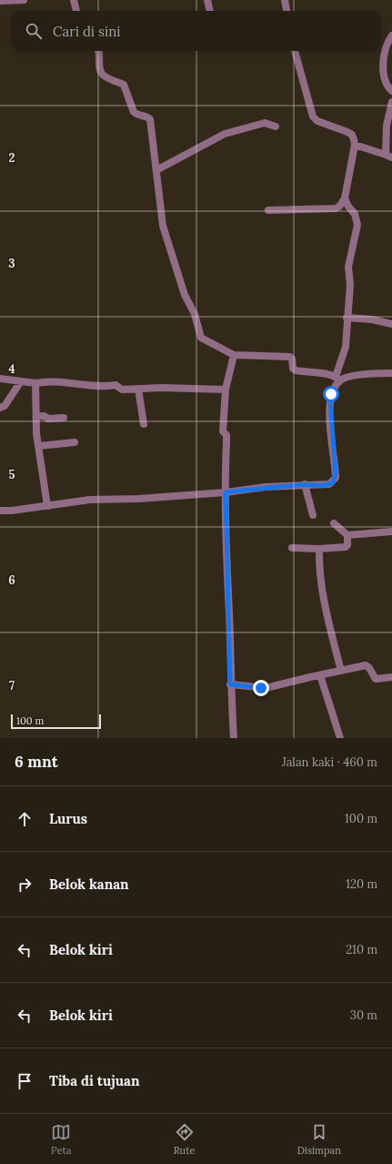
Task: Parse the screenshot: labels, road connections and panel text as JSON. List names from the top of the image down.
{
  "scale_bar": "100 m",
  "page": {
    "search": "Cari di sini",
    "scale": "100 m",
    "heading": ["6 mnt", "Jalan kaki · 460 m"],
    "list": [
      ["Lurus", "100 m"],
      ["Belok kanan", "120 m"],
      ["Belok kiri", "210 m"],
      ["Belok kiri", "30 m"],
      "Tiba di tujuan"
    ],
    "nav": ["Peta", "Rute", "Disimpan"]
  },
  "grid": {
    "rows": [
      "2",
      "3",
      "4",
      "5",
      "6",
      "7"
    ]
  }
}
